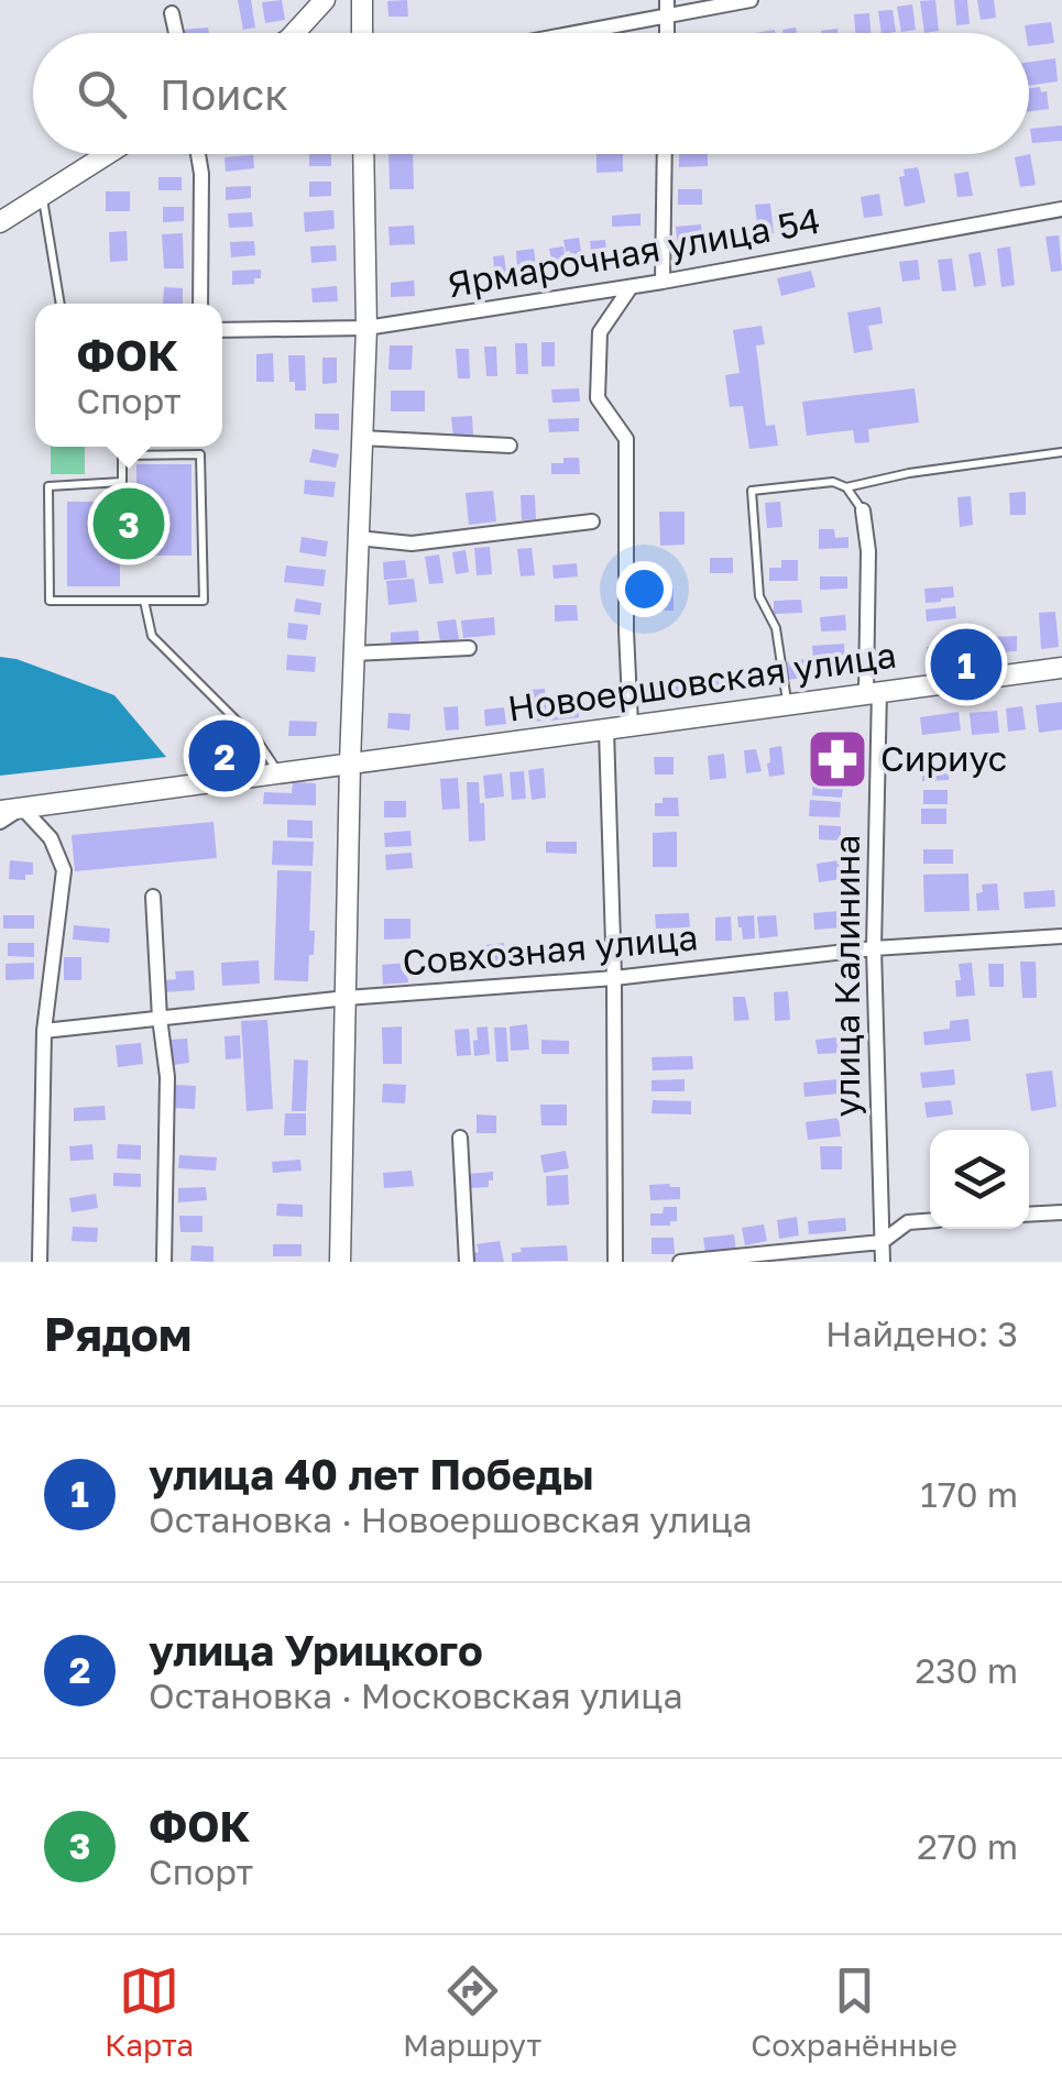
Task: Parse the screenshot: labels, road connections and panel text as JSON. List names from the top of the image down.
{
  "streets": {
    "street": [
      "Ярмарочная улица 54",
      "Новоершовская улица",
      "Совхозная улица",
      "улица Калинина"
    ]
  },
  "crossings": [
    ["Новоершовская улица", "улица Калинина"],
    ["Совхозная улица", "улица Калинина"]
  ],
  "places": {
    "pharmacy": ["Сириус"]
  },
  "page": {
    "search": "Поиск",
    "popup": ["ФОК", "Спорт"],
    "pins": ["3", "1", "2"],
    "heading": ["Рядом", "Найдено: 3"],
    "list": [
      {
        "mark": "1",
        "name": "улица 40 лет Победы",
        "note": "Остановка · Новоершовская улица",
        "value": "170 m"
      },
      {
        "mark": "2",
        "name": "улица Урицкого",
        "note": "Остановка · Московская улица",
        "value": "230 m"
      },
      {
        "mark": "3",
        "name": "ФОК",
        "note": "Спорт",
        "value": "270 m"
      }
    ],
    "nav": ["Карта", "Маршрут", "Сохранённые"]
  }
}
